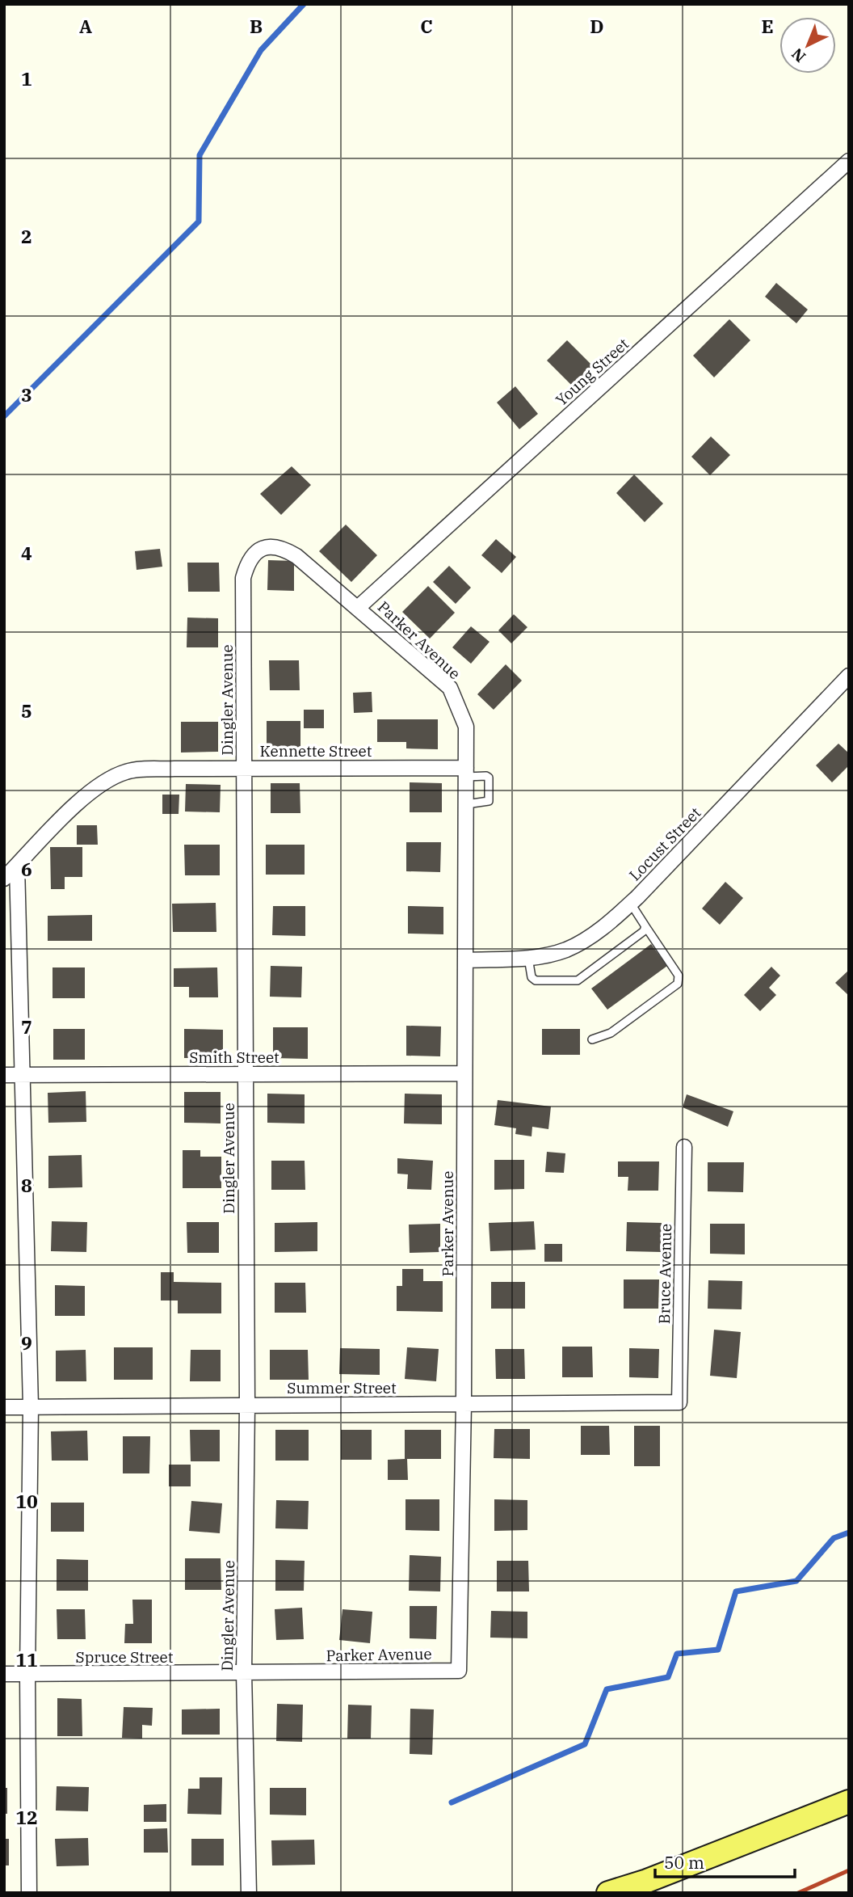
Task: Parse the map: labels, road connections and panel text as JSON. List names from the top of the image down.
{
  "streets": {
    "street": [
      "Young Street",
      "Parker Avenue",
      "Dingler Avenue",
      "Kennette Street",
      "Locust Street",
      "Smith Street",
      "Bruce Avenue",
      "Summer Street",
      "Spruce Street"
    ]
  },
  "crossings": [
    ["Young Street", "Parker Avenue"],
    ["Young Street", "Dingler Avenue"],
    ["Parker Avenue", "Dingler Avenue"],
    ["Parker Avenue", "Kennette Street"],
    ["Parker Avenue", "Locust Street"],
    ["Parker Avenue", "Smith Street"],
    ["Parker Avenue", "Summer Street"],
    ["Parker Avenue", "Spruce Street"],
    ["Dingler Avenue", "Kennette Street"],
    ["Dingler Avenue", "Smith Street"],
    ["Dingler Avenue", "Summer Street"],
    ["Dingler Avenue", "Spruce Street"],
    ["Bruce Avenue", "Summer Street"]
  ],
  "scale_bar": "50 m",
  "north": "bottom left",
  "grid": {
    "columns": [
      "A",
      "B",
      "C",
      "D",
      "E"
    ],
    "rows": [
      "1",
      "2",
      "3",
      "4",
      "5",
      "6",
      "7",
      "8",
      "9",
      "10",
      "11",
      "12"
    ]
  }
}
